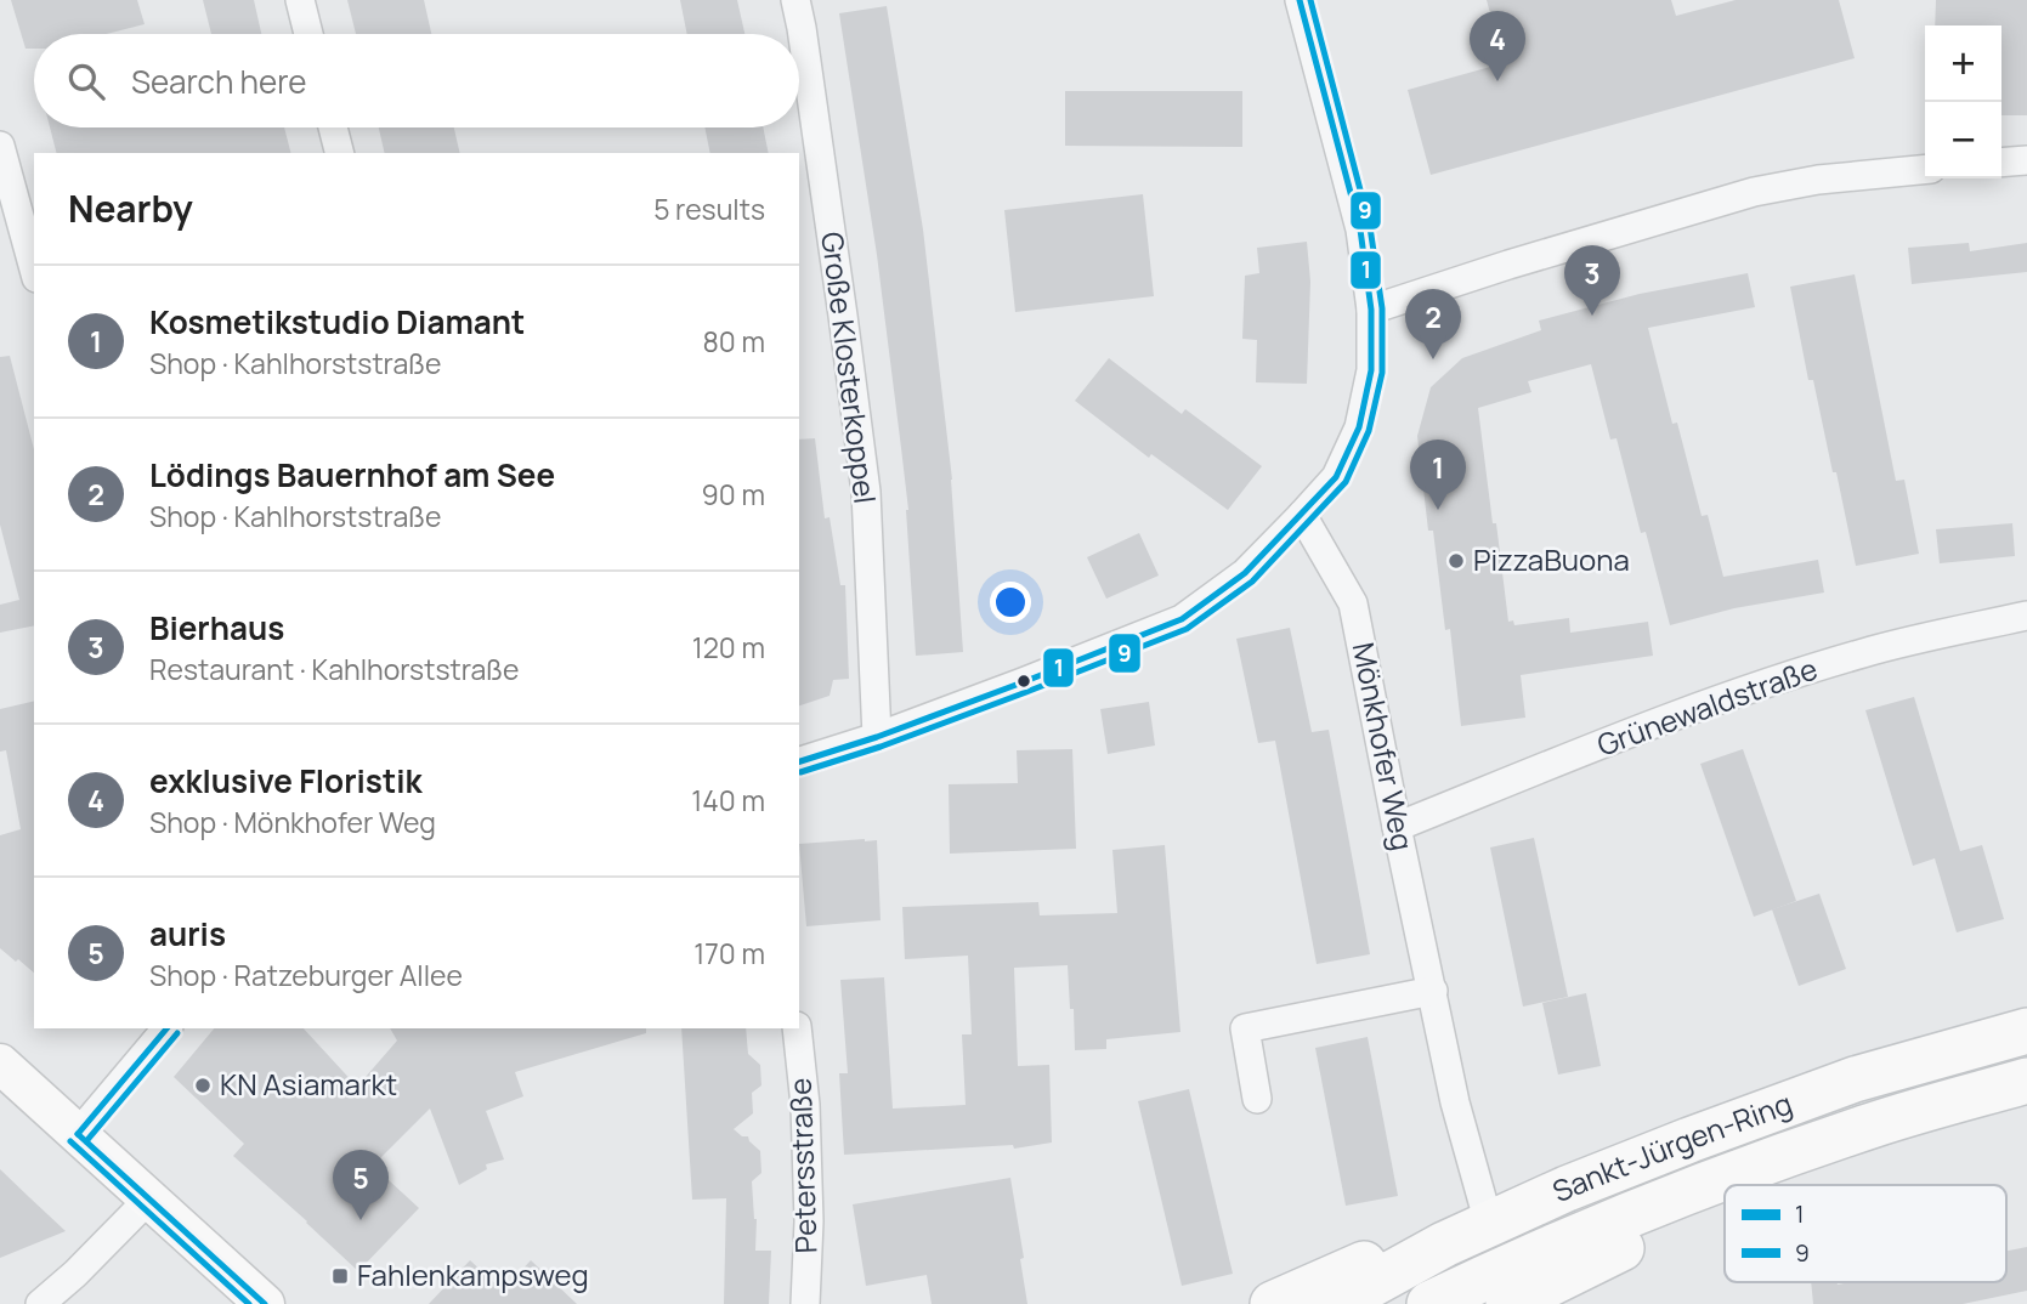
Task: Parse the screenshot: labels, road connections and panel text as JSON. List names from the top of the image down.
{
  "streets": {
    "main road": ["Sankt-Jürgen-Ring"],
    "street": [
      "Große Klosterkoppel",
      "Grünewaldstraße",
      "Mönkhofer Weg",
      "Petersstraße"
    ]
  },
  "crossings": [
    ["Grünewaldstraße", "Mönkhofer Weg"],
    ["Mönkhofer Weg", "Sankt-Jürgen-Ring"]
  ],
  "places": {
    "other": ["PizzaBuona", "KN Asiamarkt"],
    "transit": ["Fahlenkampsweg"]
  },
  "lines": ["transit line 1", "transit line 9"],
  "legend": ["1", "9"],
  "page": {
    "pins": [
      "4",
      "3",
      "2",
      "1",
      "5"
    ],
    "map_buttons": ["+", "−"],
    "search": "Search here",
    "heading": ["Nearby", "5 results"],
    "list": [
      {
        "mark": "1",
        "name": "Kosmetikstudio Diamant",
        "note": "Shop · Kahlhorststraße",
        "value": "80 m"
      },
      {
        "mark": "2",
        "name": "Lödings Bauernhof am See",
        "note": "Shop · Kahlhorststraße",
        "value": "90 m"
      },
      {
        "mark": "3",
        "name": "Bierhaus",
        "note": "Restaurant · Kahlhorststraße",
        "value": "120 m"
      },
      {
        "mark": "4",
        "name": "exklusive Floristik",
        "note": "Shop · Mönkhofer Weg",
        "value": "140 m"
      },
      {
        "mark": "5",
        "name": "auris",
        "note": "Shop · Ratzeburger Allee",
        "value": "170 m"
      }
    ]
  }
}
